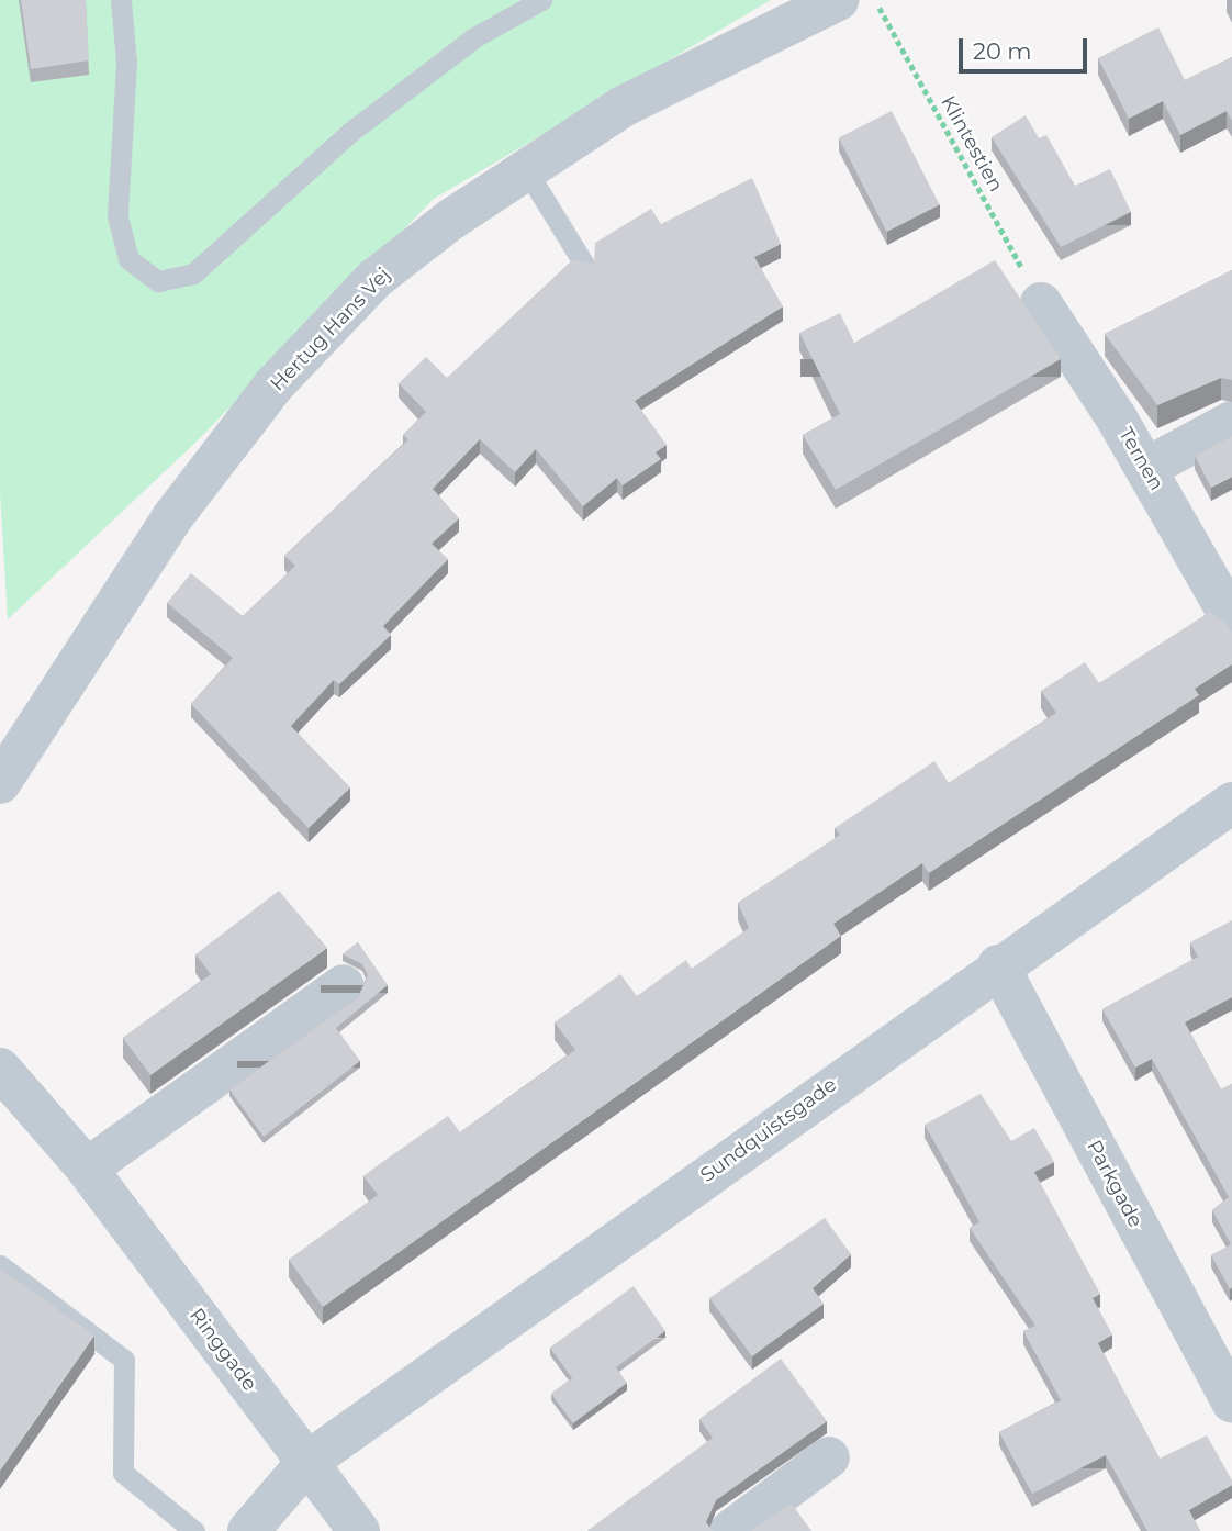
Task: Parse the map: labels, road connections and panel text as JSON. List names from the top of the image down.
{
  "streets": {
    "street": [
      "Hertug Hans Vej",
      "Ternen",
      "Sundquistsgade",
      "Parkgade",
      "Ringgade"
    ],
    "path": ["Klintestien"]
  },
  "crossings": [
    ["Klintestien", "Ternen"],
    ["Sundquistsgade", "Parkgade"],
    ["Sundquistsgade", "Ringgade"]
  ],
  "scale_bar": "20 m"
}
